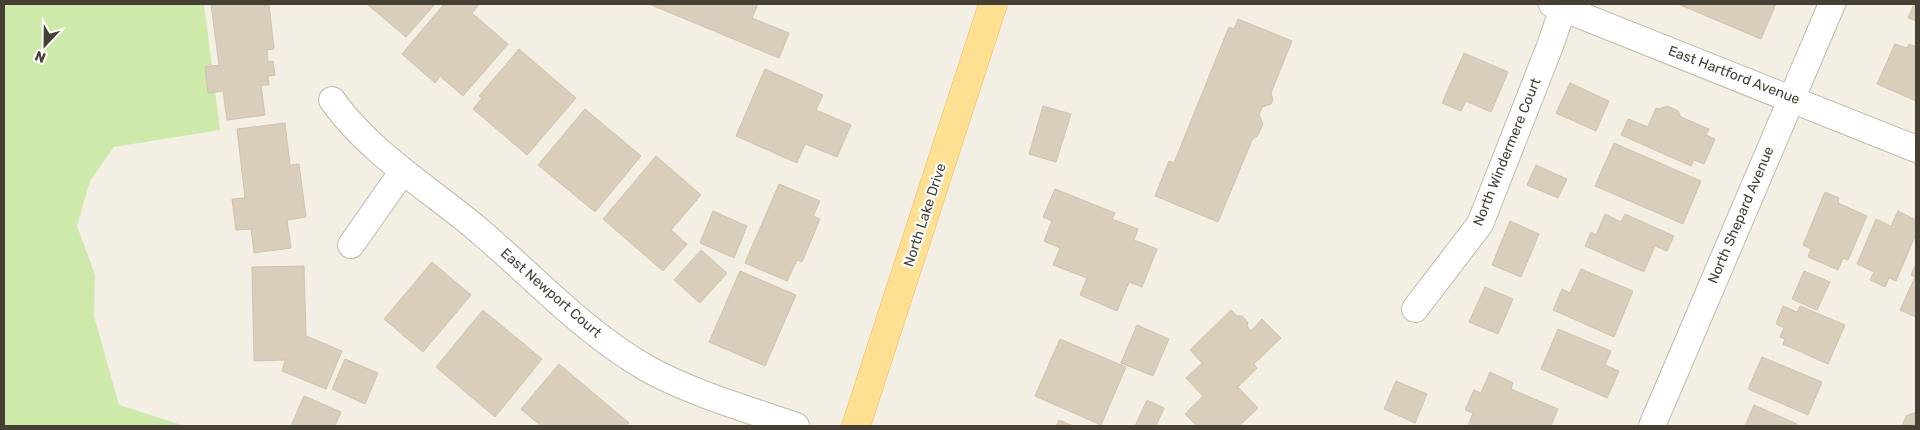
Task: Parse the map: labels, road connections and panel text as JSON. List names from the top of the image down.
{
  "streets": {
    "main road": ["North Lake Drive"],
    "street": [
      "East Hartford Avenue",
      "North Windermere Court",
      "North Shepard Avenue",
      "East Newport Court"
    ]
  },
  "crossings": [
    ["East Hartford Avenue", "North Windermere Court"],
    ["East Hartford Avenue", "North Shepard Avenue"]
  ],
  "north": "bottom"
}
